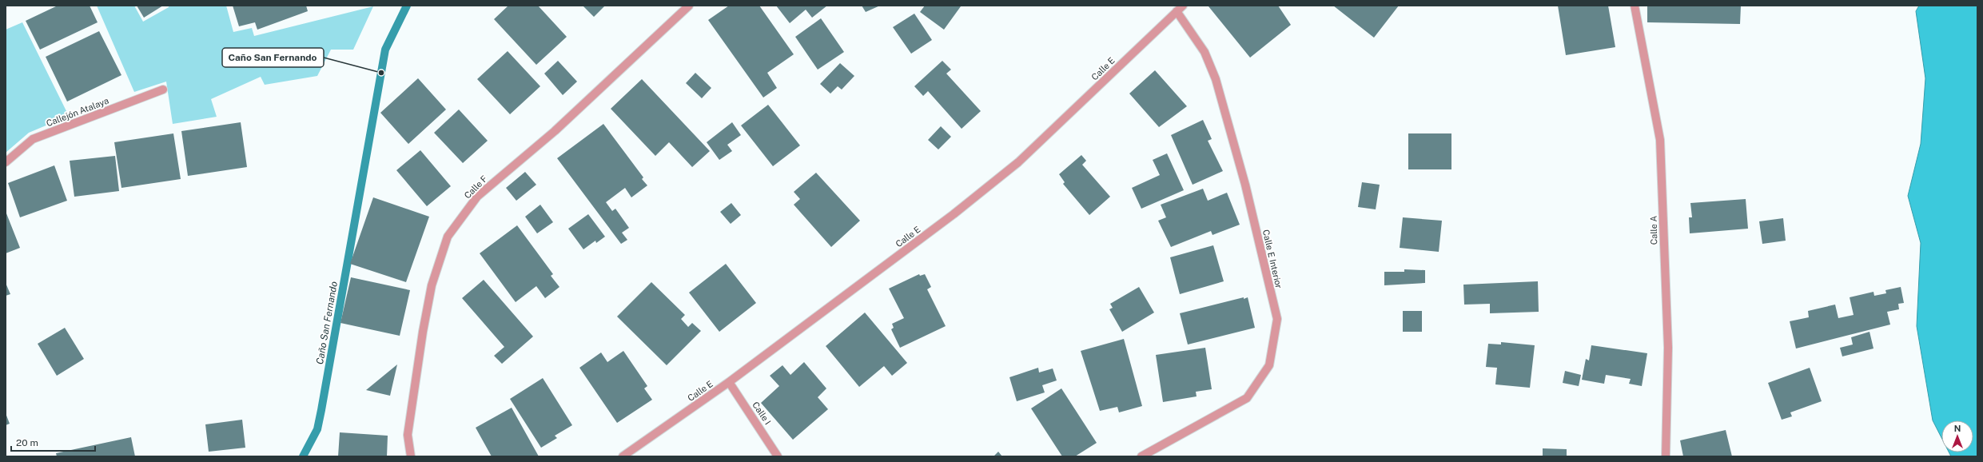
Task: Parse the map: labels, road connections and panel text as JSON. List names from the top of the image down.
{
  "streets": {
    "street": [
      "Calle E",
      "Callejón Atalaya",
      "Calle F",
      "Calle A",
      "Calle E Interior",
      "Calle I"
    ]
  },
  "crossings": [
    ["Calle E", "Calle E Interior"],
    ["Calle E", "Calle I"]
  ],
  "water": ["Caño San Fernando"],
  "places": ["Caño San Fernando"],
  "scale_bar": "20 m",
  "north": "top"
}
